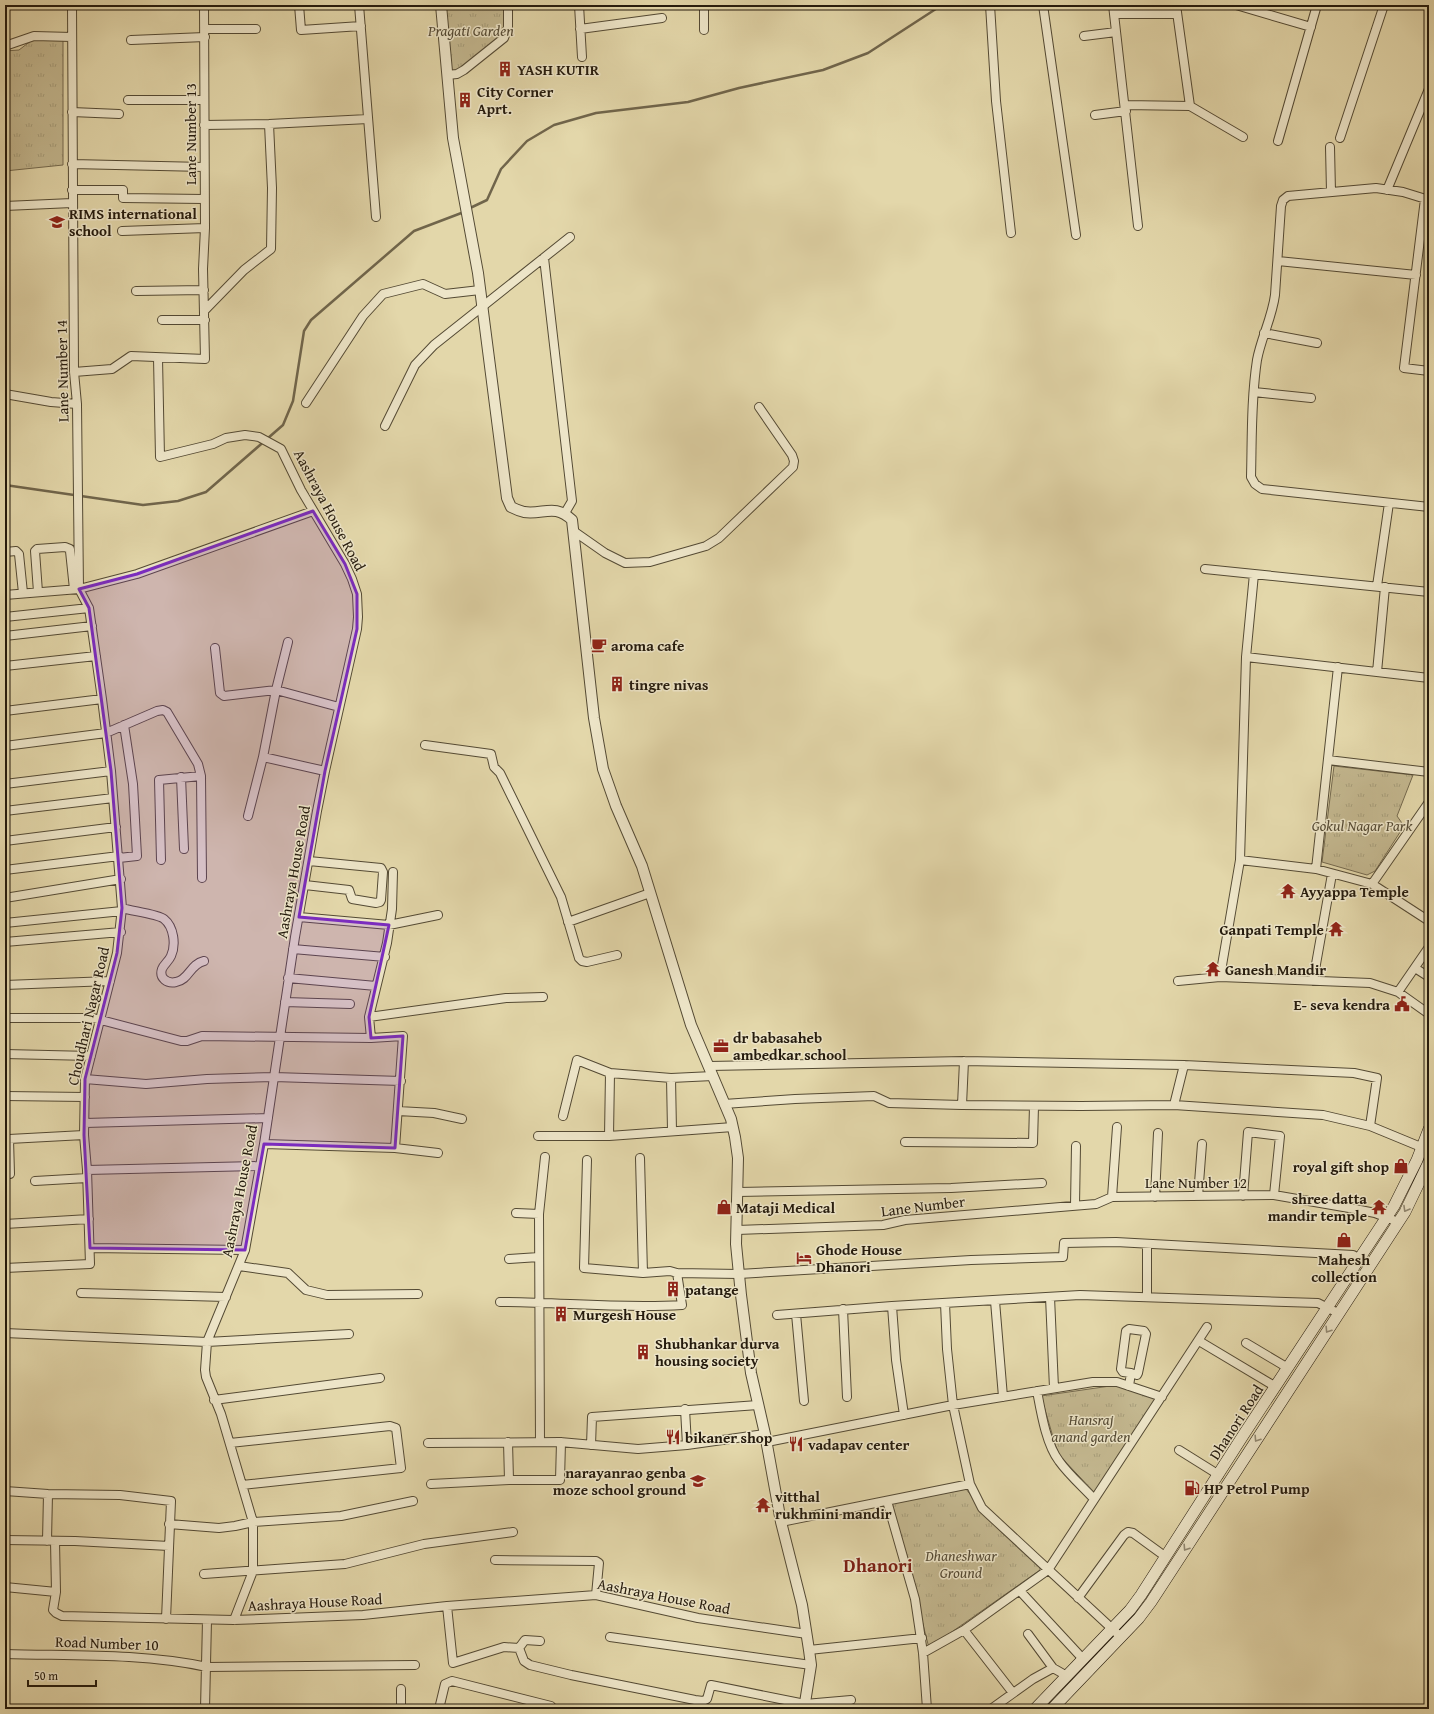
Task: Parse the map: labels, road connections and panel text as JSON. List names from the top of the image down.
{
  "streets": {
    "main road": ["Dhanori Road"],
    "street": [
      "Lane Number 13",
      "Lane Number 14",
      "Aashraya House Road",
      "Choudhari Nagar Road",
      "Lane Number 12",
      "Lane Number",
      "Road Number 10"
    ]
  },
  "crossings": [
    ["Lane Number 13", "Aashraya House Road"],
    ["Lane Number 14", "Choudhari Nagar Road"],
    ["Lane Number 12", "Lane Number"],
    ["Lane Number 12", "Dhanori Road"]
  ],
  "districts": ["Dhanori"],
  "parks": [
    "Pragati Garden",
    "Gokul Nagar Park",
    "Hansraj anand garden",
    "Dhaneshwar Ground"
  ],
  "places": {
    "building": [
      "YASH KUTIR",
      "City Corner Aprt.",
      "tingre nivas",
      "patange",
      "Murgesh House",
      "Shubhankar durva housing society"
    ],
    "school or university": ["RIMS international school", "narayanrao genba moze school ground"],
    "cafe": ["aroma cafe"],
    "temple": [
      "Ayyappa Temple",
      "Ganpati Temple",
      "Ganesh Mandir",
      "shree datta mandir temple",
      "vitthal rukhmini mandir"
    ],
    "public building": ["E- seva kendra"],
    "office": ["dr babasaheb ambedkar school"],
    "shop": ["royal gift shop", "Mataji Medical", "Mahesh collection"],
    "hotel": ["Ghode House Dhanori"],
    "restaurant": ["bikaner shop", "vadapav center"],
    "fuel station": ["HP Petrol Pump"]
  },
  "scale_bar": "50 m"
}
